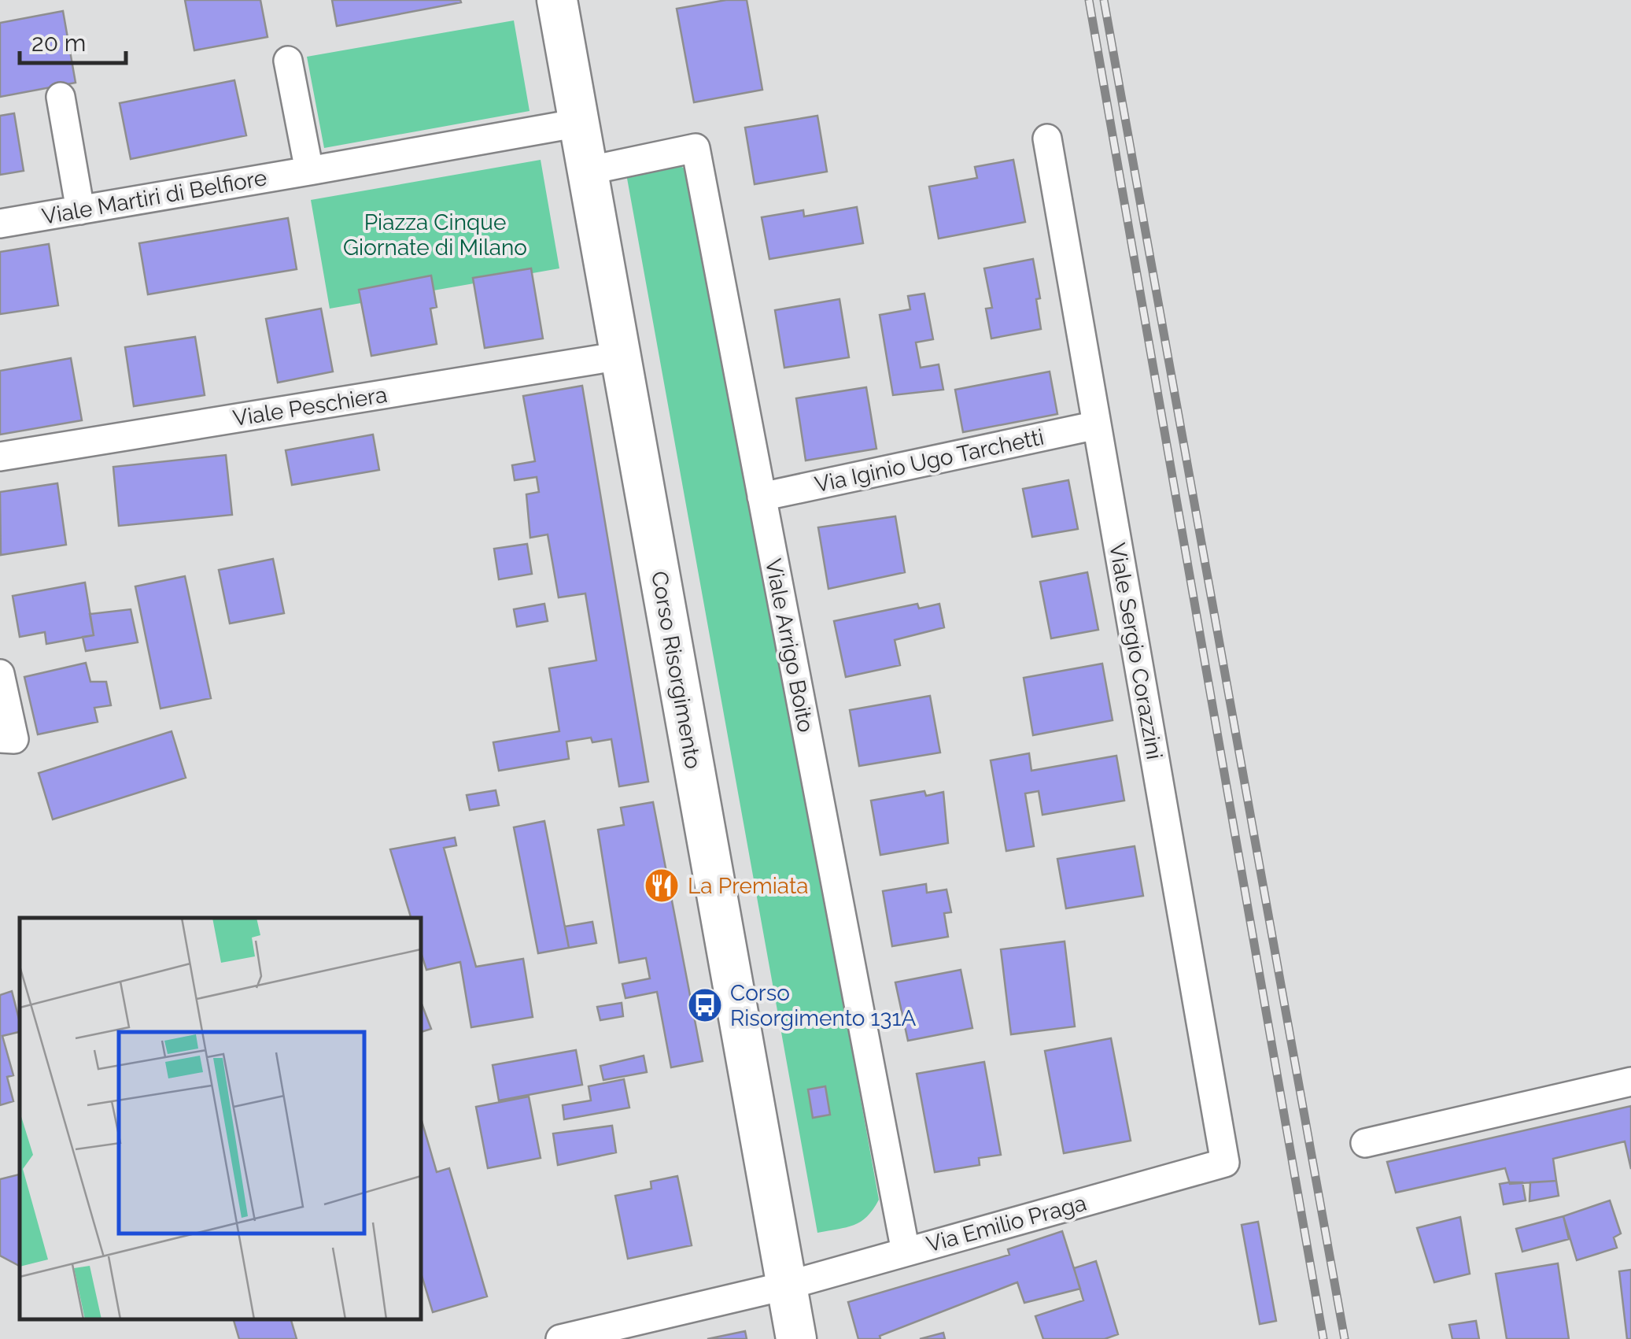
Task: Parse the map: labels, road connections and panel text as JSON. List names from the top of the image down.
{
  "streets": {
    "main road": ["Corso Risorgimento"],
    "street": [
      "Viale Martiri di Belfiore",
      "Viale Peschiera",
      "Via Iginio Ugo Tarchetti",
      "Viale Arrigo Boito",
      "Viale Sergio Corazzini",
      "Via Emilio Praga"
    ]
  },
  "crossings": [
    ["Viale Peschiera", "Corso Risorgimento"],
    ["Via Iginio Ugo Tarchetti", "Viale Arrigo Boito"],
    ["Via Iginio Ugo Tarchetti", "Viale Sergio Corazzini"],
    ["Viale Arrigo Boito", "Corso Risorgimento"],
    ["Viale Arrigo Boito", "Via Emilio Praga"],
    ["Viale Sergio Corazzini", "Via Emilio Praga"],
    ["Corso Risorgimento", "Via Emilio Praga"]
  ],
  "parks": ["Piazza Cinque Giornate di Milano"],
  "places": {
    "restaurant": ["La Premiata"],
    "bus stop": ["Corso Risorgimento 131A"]
  },
  "scale_bar": "20 m"
}
